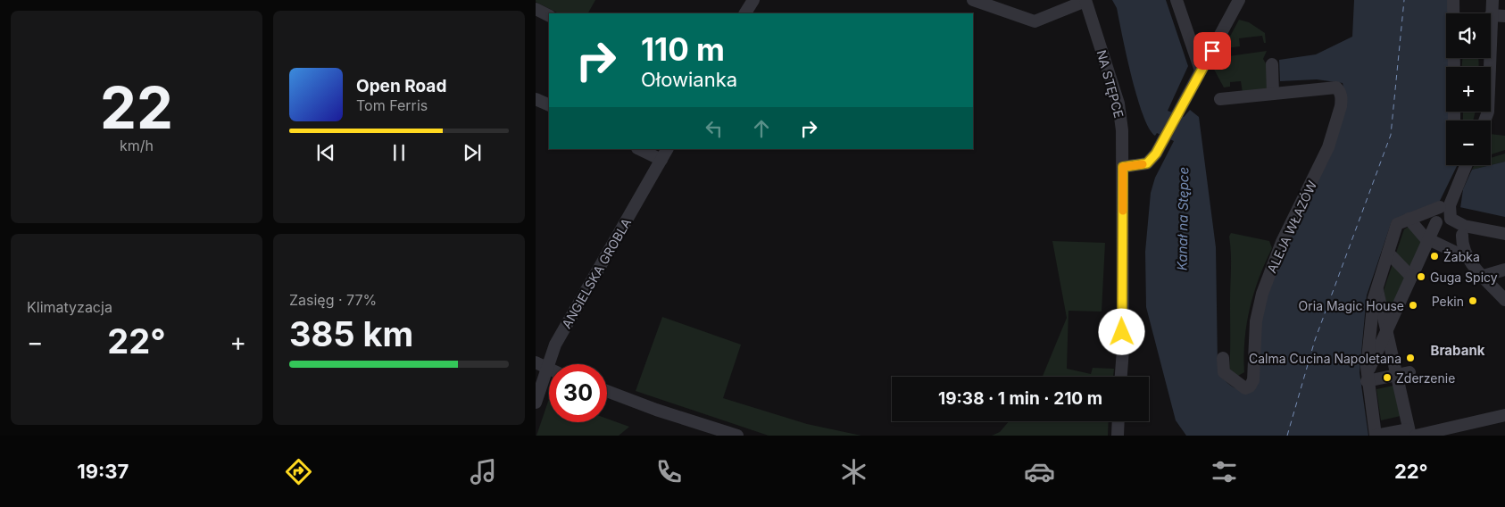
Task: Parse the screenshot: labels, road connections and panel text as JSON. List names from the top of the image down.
{
  "streets": {
    "street": ["NA STĘPCE", "ALEJA WŁAZÓW", "ANGIELSKA GROBLA"]
  },
  "districts": ["Brabank"],
  "water": ["Kanał na Stępce"],
  "places": [
    "Żabka",
    "Guga Spicy",
    "Pekin",
    "Oria Magic House",
    "Calma Cucina Napoletana",
    "Zderzenie"
  ],
  "page": {
    "tile": [
      ["22", "km/h"],
      "Klimatyzacja",
      ["Zasięg · 77%", "385 km"]
    ],
    "map_buttons": ["+", "−"],
    "turn": ["110 m", "Ołowianka"],
    "song": ["Open Road", "Tom Ferris"],
    "heat": ["−", "22°", "+"],
    "limit": "30",
    "trip": "19:38 · 1 min · 210 m",
    "tabs": ["19:37", "22°"]
  }
}
